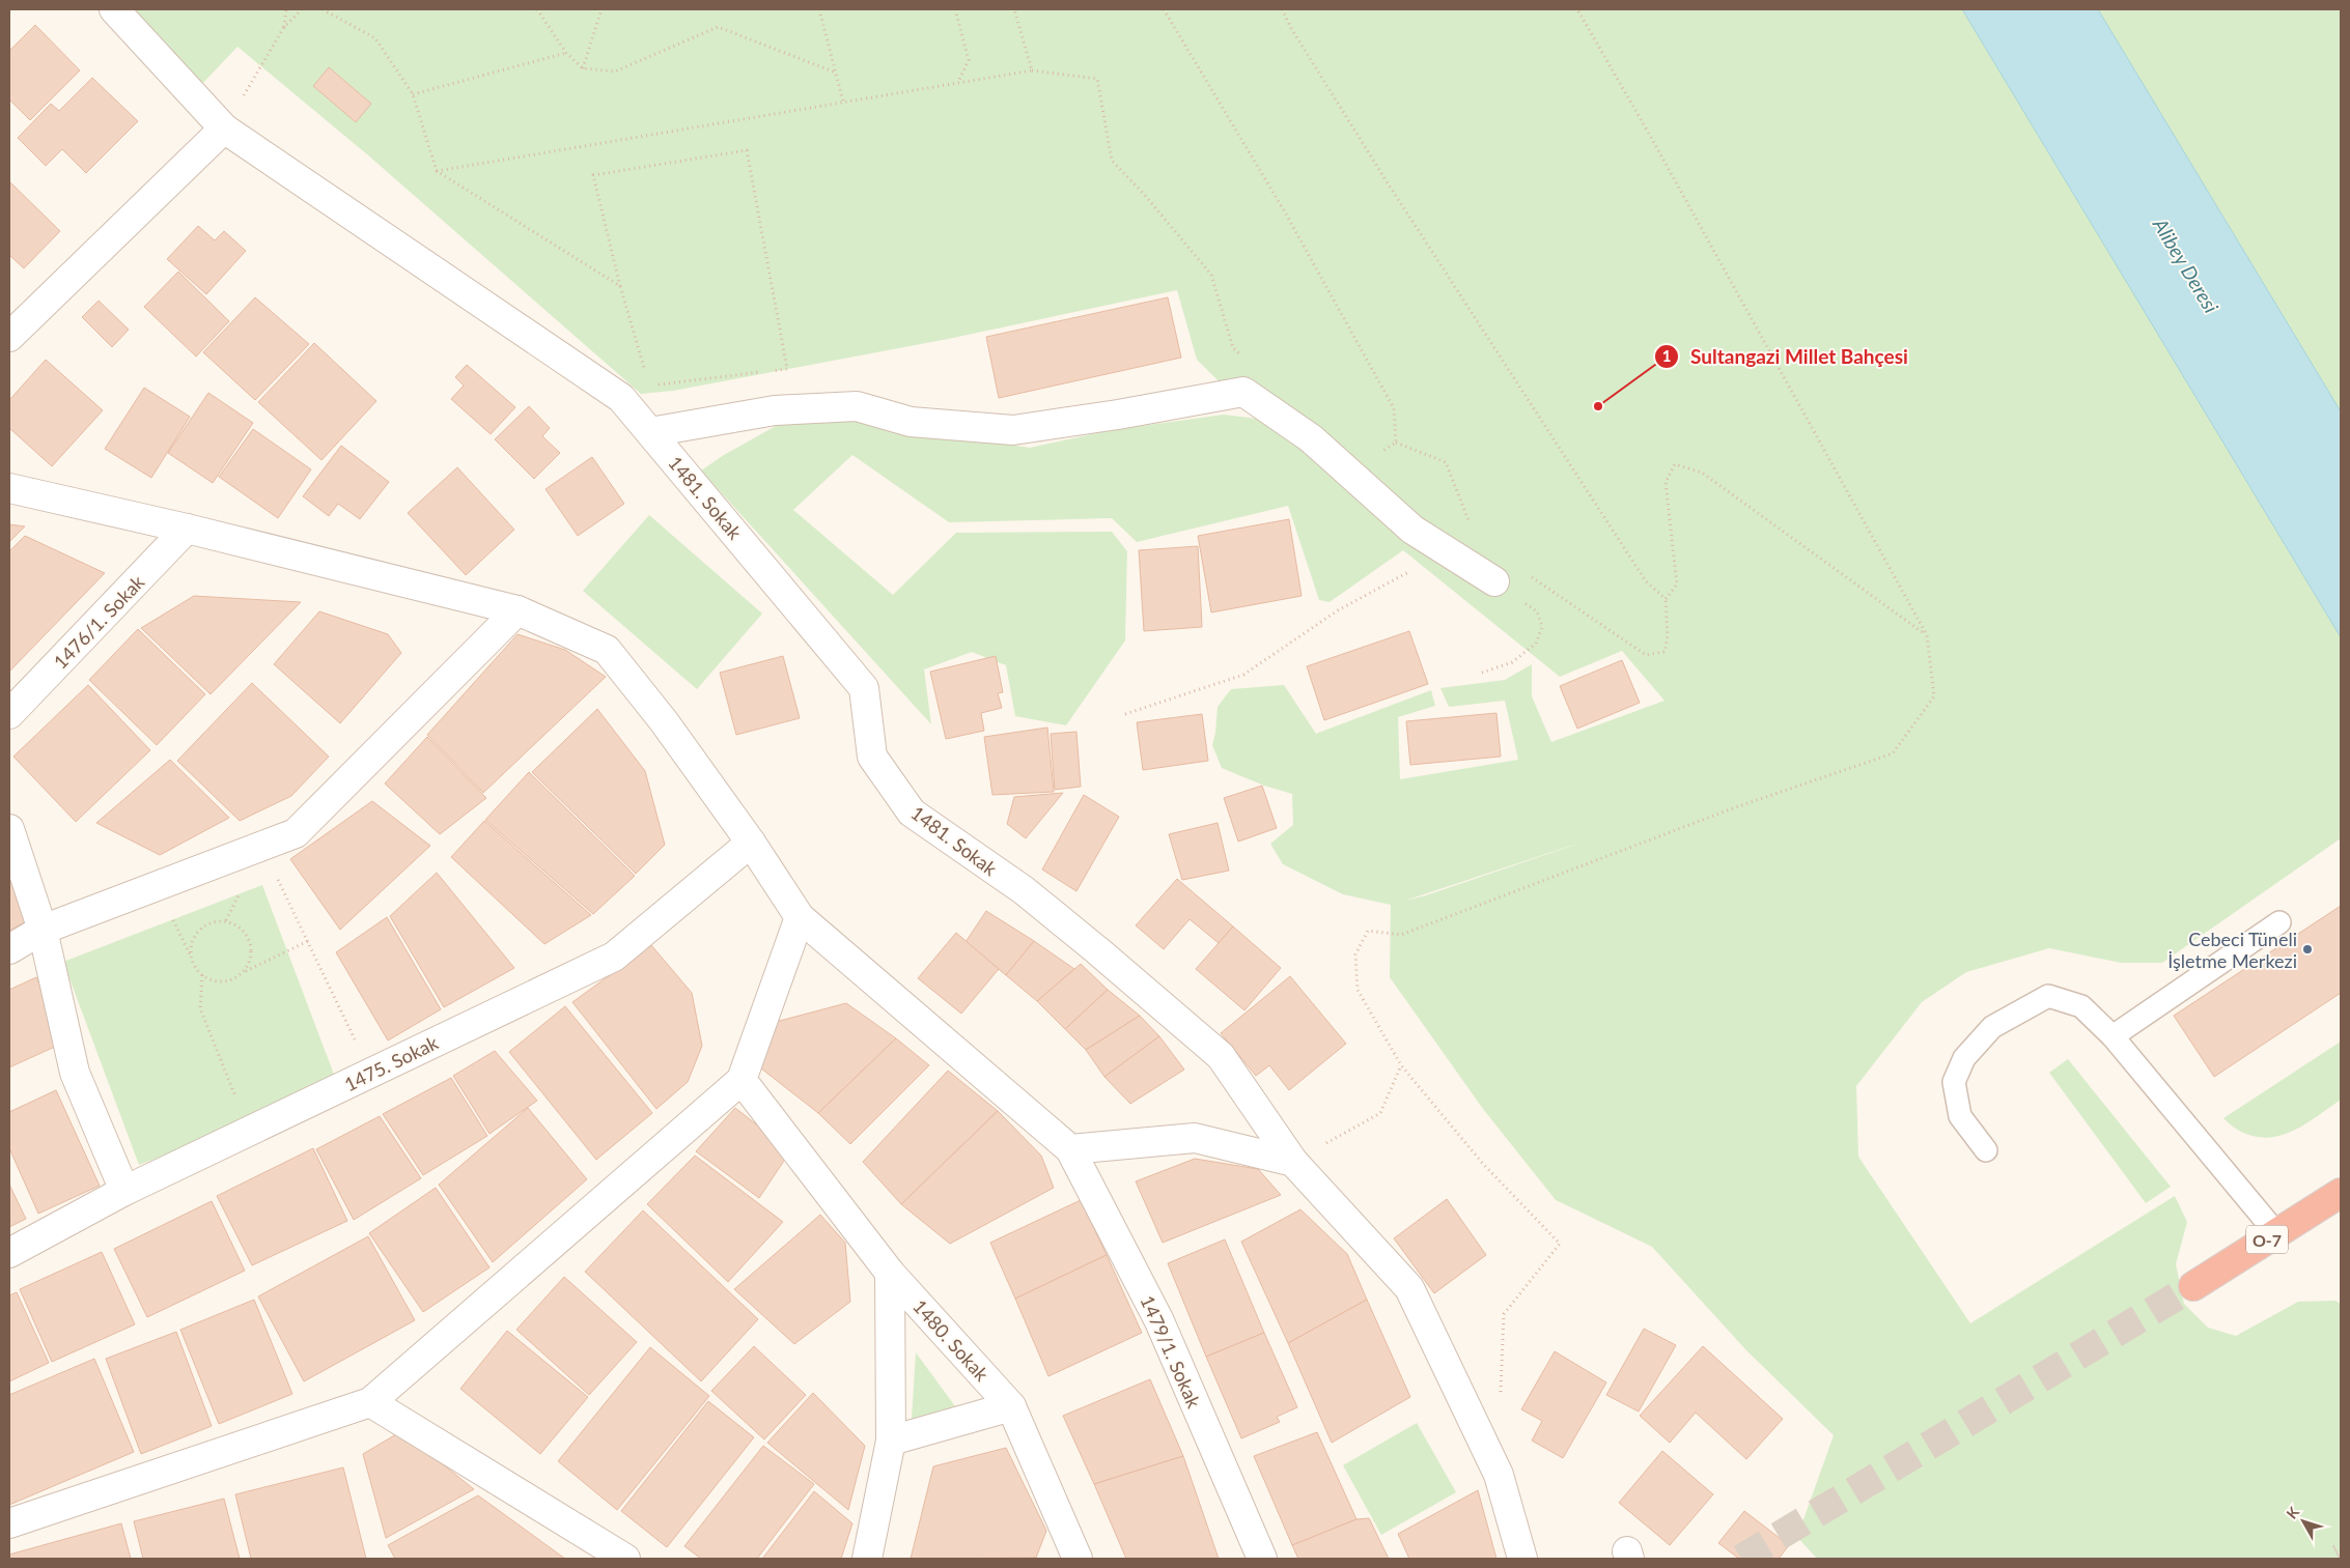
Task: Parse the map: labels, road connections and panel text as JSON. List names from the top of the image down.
{
  "streets": {
    "highway": ["O-7"],
    "street": [
      "1481. Sokak",
      "1476/1. Sokak",
      "1475. Sokak",
      "1480. Sokak",
      "1479/1. Sokak"
    ]
  },
  "water": ["Alibey Deresi"],
  "places": ["Sultangazi Millet Bahçesi", "Cebeci Tüneli İşletme Merkezi"],
  "north": "top left"
}
